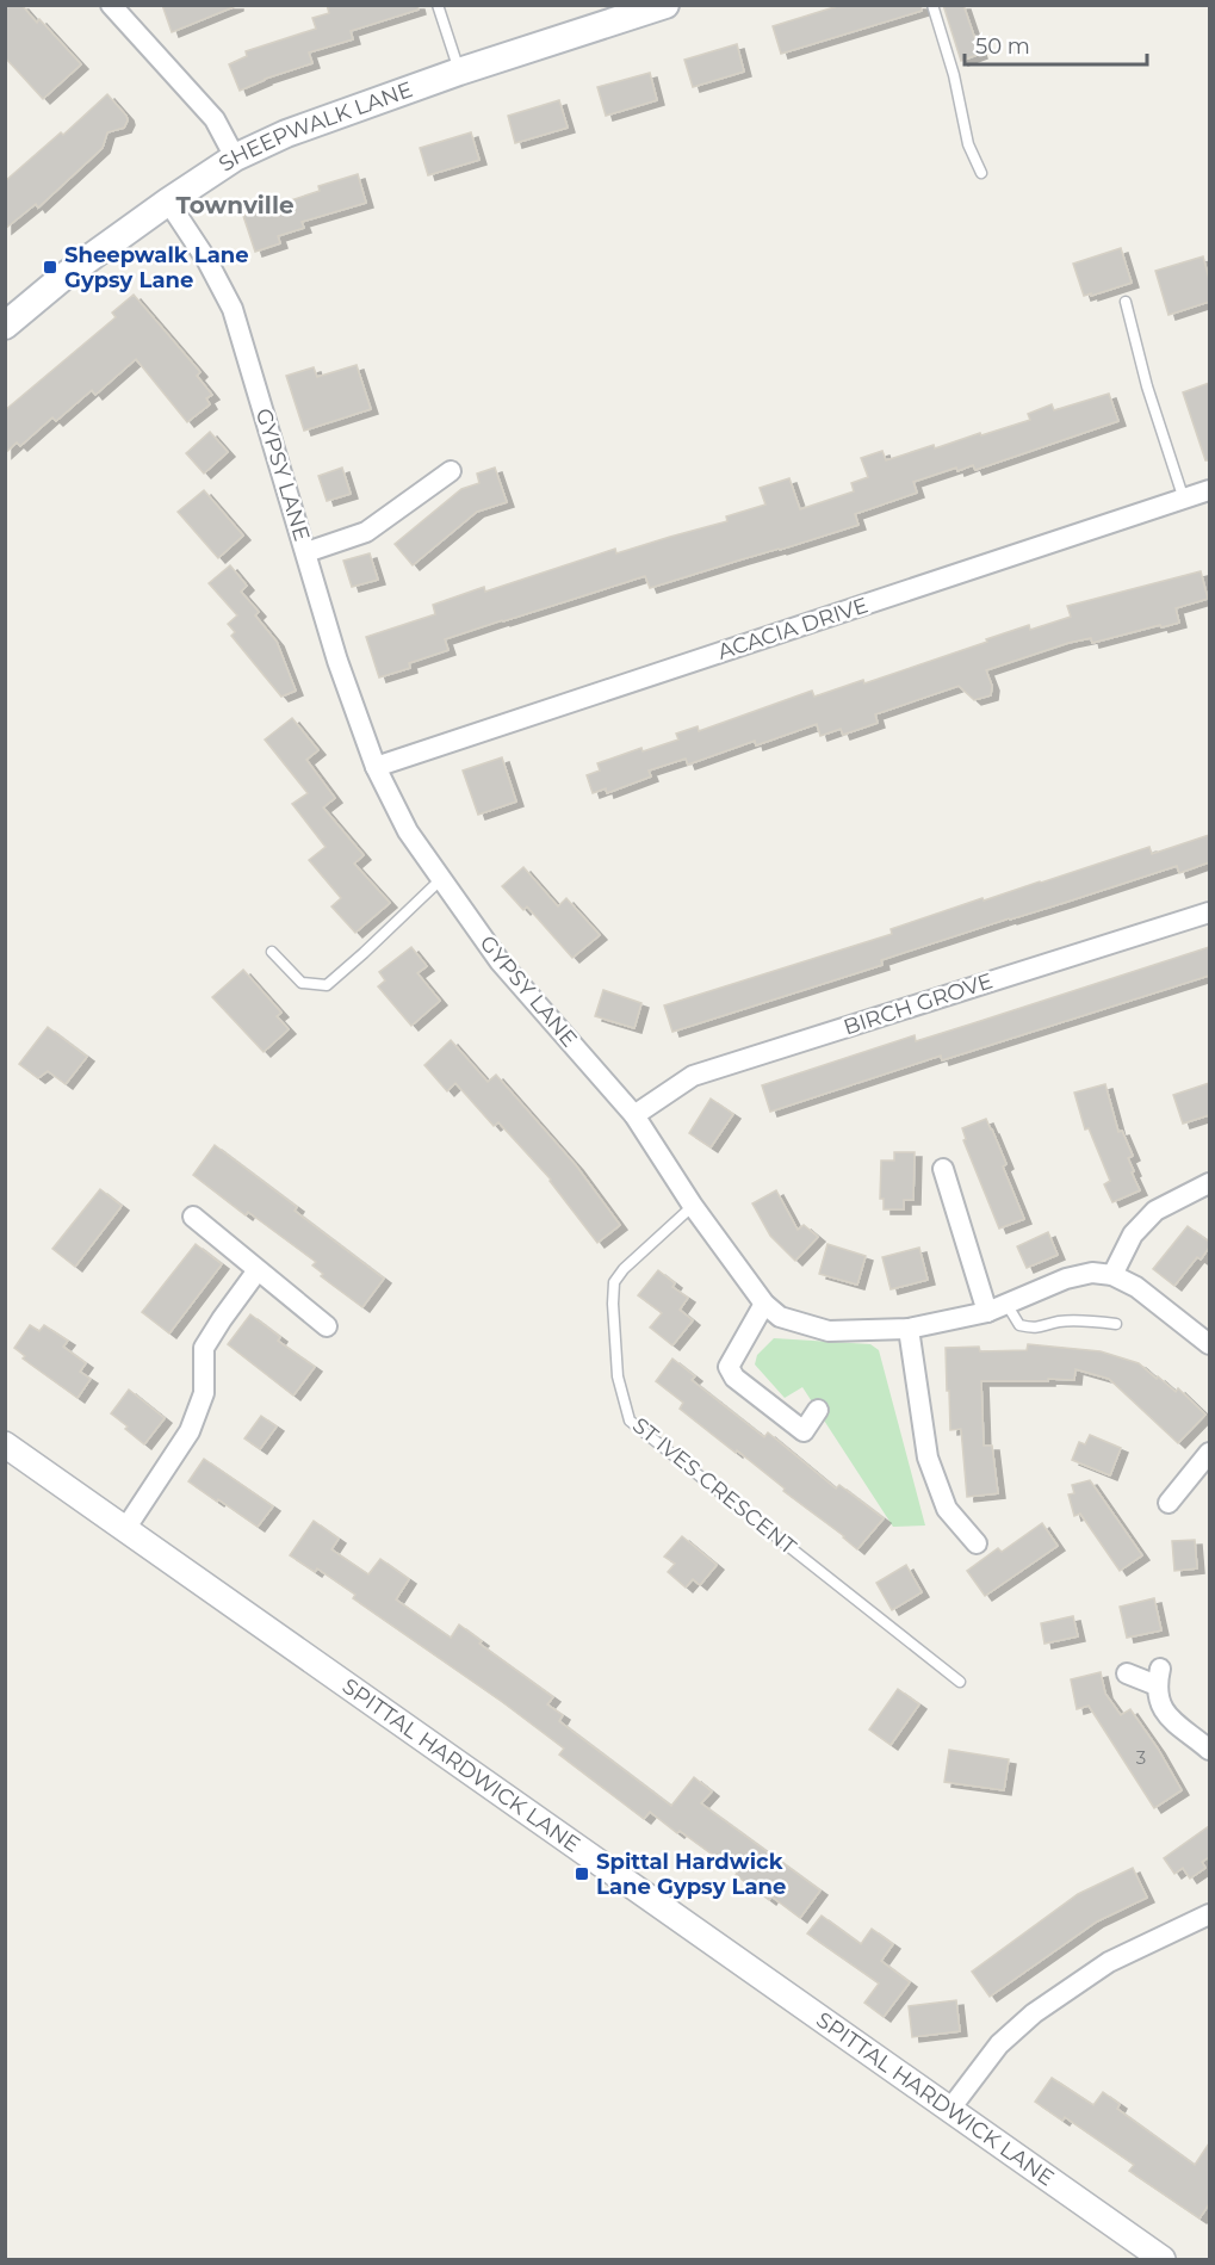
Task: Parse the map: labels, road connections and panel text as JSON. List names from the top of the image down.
{
  "streets": {
    "main road": ["SHEEPWALK LANE"],
    "street": [
      "GYPSY LANE",
      "ACACIA DRIVE",
      "BIRCH GROVE",
      "SPITTAL HARDWICK LANE"
    ],
    "lane": ["ST IVES CRESCENT"]
  },
  "crossings": [
    ["SHEEPWALK LANE", "GYPSY LANE"],
    ["GYPSY LANE", "ACACIA DRIVE"],
    ["GYPSY LANE", "BIRCH GROVE"],
    ["GYPSY LANE", "ST IVES CRESCENT"]
  ],
  "districts": ["Townville"],
  "places": {
    "transit": ["Sheepwalk Lane Gypsy Lane", "Spittal Hardwick Lane Gypsy Lane"]
  },
  "house_numbers": ["3"],
  "scale_bar": "50 m"
}
